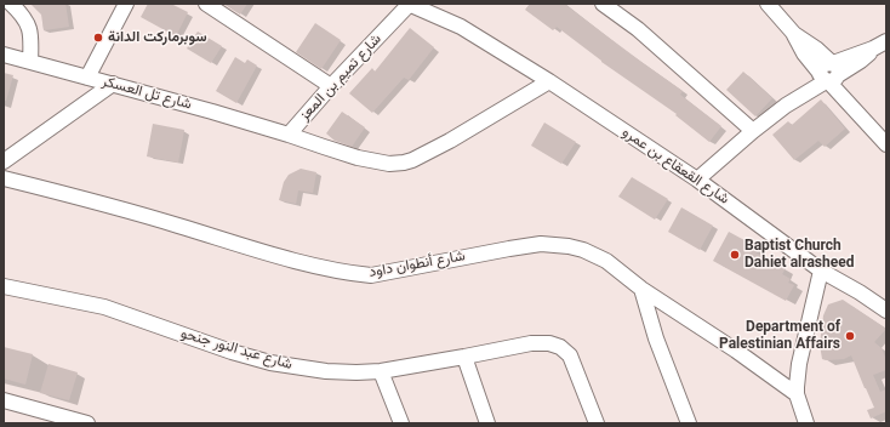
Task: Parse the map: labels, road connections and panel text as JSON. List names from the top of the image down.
{
  "streets": {
    "street": [
      "شارع تميم بن المعز",
      "شارع تل العسكر",
      "شارع القعقاع بن عمرو",
      "شارع أنطوان داود",
      "شارع عبد النور جنحو"
    ]
  },
  "crossings": [
    ["شارع تميم بن المعز", "شارع تل العسكر"],
    ["شارع تميم بن المعز", "شارع القعقاع بن عمرو"],
    ["شارع تل العسكر", "شارع القعقاع بن عمرو"]
  ],
  "places": ["سوبرماركت الدانة", "Baptist Church Dahiet alrasheed", "Department of Palestinian Affairs"]
}
